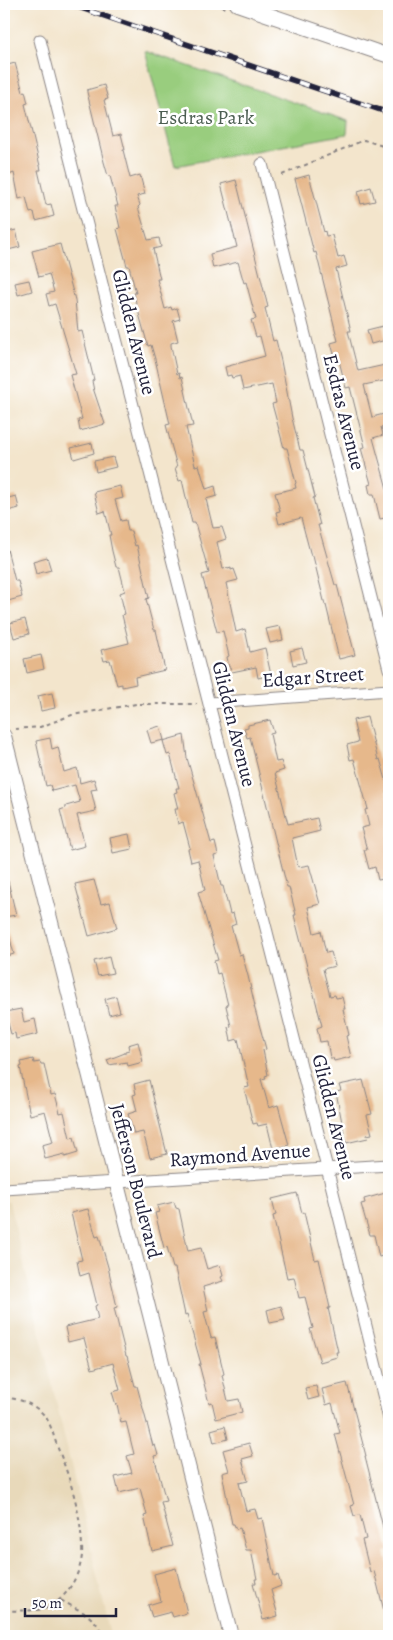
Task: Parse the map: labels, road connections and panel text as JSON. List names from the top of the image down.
{
  "streets": {
    "street": [
      "Glidden Avenue",
      "Esdras Avenue",
      "Edgar Street",
      "Raymond Avenue",
      "Jefferson Boulevard"
    ]
  },
  "crossings": [
    ["Glidden Avenue", "Edgar Street"],
    ["Glidden Avenue", "Raymond Avenue"],
    ["Raymond Avenue", "Jefferson Boulevard"]
  ],
  "parks": ["Esdras Park"],
  "scale_bar": "50 m"
}
